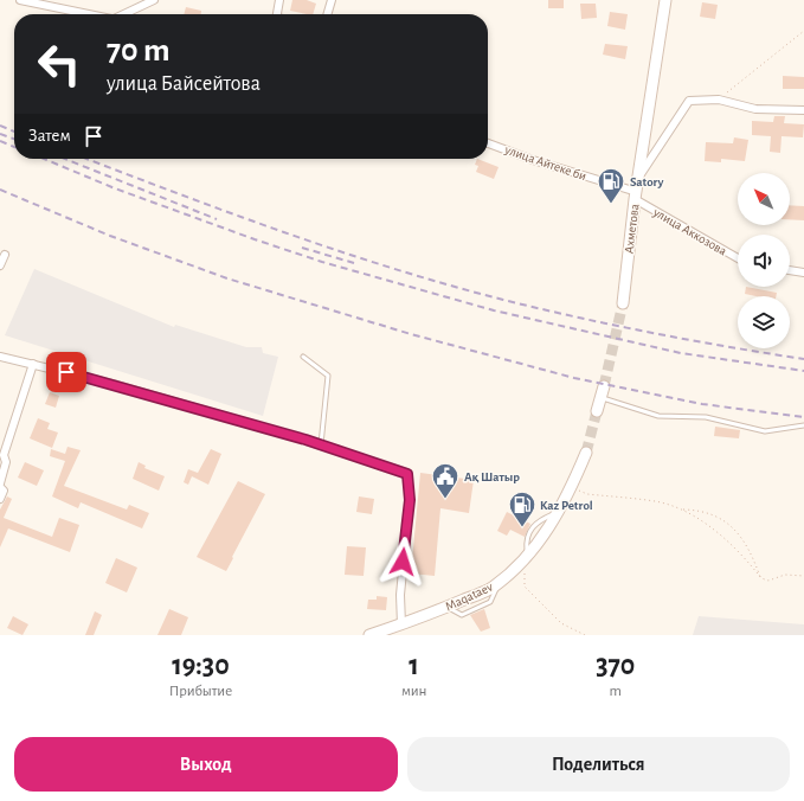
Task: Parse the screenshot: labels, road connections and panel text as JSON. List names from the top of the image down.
{
  "streets": {
    "main road": ["Ахметова", "Maqataev"],
    "street": ["улица Айтеке би", "улица Аккозова"]
  },
  "crossings": [
    ["улица Айтеке би", "Ахметова"],
    ["улица Айтеке би", "улица Аккозова"],
    ["Ахметова", "улица Аккозова"]
  ],
  "places": {
    "fuel station": ["Satory", "Kaz Petrol"],
    "public building": ["Ақ Шатыр"]
  },
  "north": "top left",
  "page": {
    "turn": ["70 m", "улица Байсейтова"],
    "then": "Затем",
    "eta": [
      "19:30",
      "Прибытие",
      "1",
      "мин",
      "370",
      "m"
    ],
    "buttons": ["Выход", "Поделиться"]
  }
}
